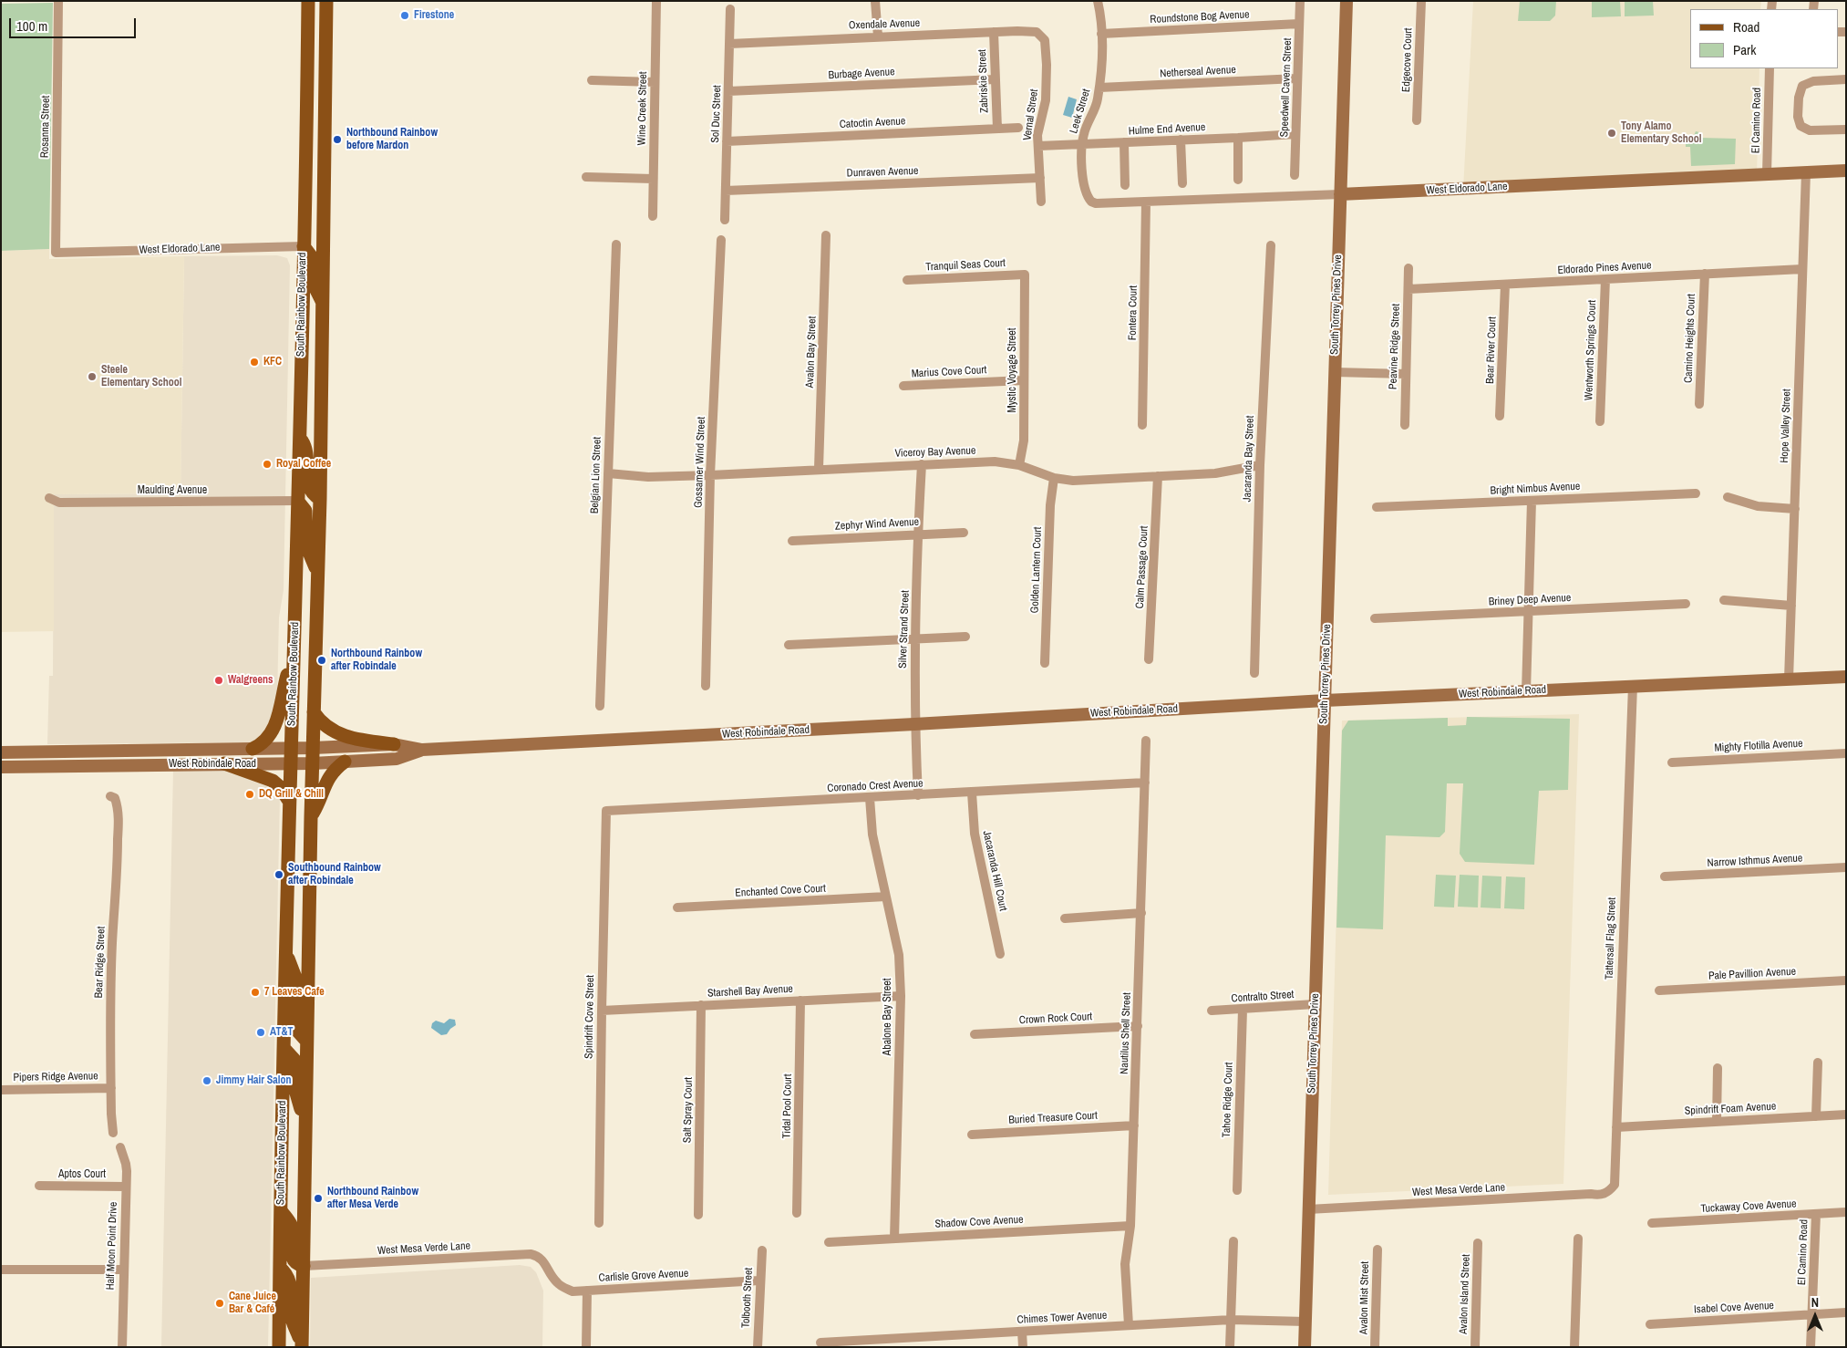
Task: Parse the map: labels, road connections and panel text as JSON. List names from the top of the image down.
{
  "streets": {
    "main road": [
      "West Eldorado Lane",
      "South Rainbow Boulevard",
      "South Torrey Pines Drive",
      "West Robindale Road"
    ],
    "street": [
      "Roundstone Bog Avenue",
      "Oxendale Avenue",
      "Edgecove Court",
      "Netherseal Avenue",
      "Burbage Avenue",
      "Zabriskie Street",
      "Speedwell Cavern Street",
      "Wine Creek Street",
      "Leek Street",
      "Sol Duc Street",
      "Vernal Street",
      "El Camino Road",
      "Catoctin Avenue",
      "Rosanna Street",
      "Hulme End Avenue",
      "Dunraven Avenue",
      "Tranquil Seas Court",
      "Eldorado Pines Avenue",
      "Fontera Court",
      "Camino Heights Court",
      "Peavine Ridge Street",
      "Bear River Court",
      "Wentworth Springs Court",
      "Avalon Bay Street",
      "Mystic Voyage Street",
      "Marius Cove Court",
      "Hope Valley Street",
      "Viceroy Bay Avenue",
      "Jacaranda Bay Street",
      "Gossamer Wind Street",
      "Belgian Lion Street",
      "Bright Nimbus Avenue",
      "Maulding Avenue",
      "Zephyr Wind Avenue",
      "Calm Passage Court",
      "Golden Lantern Court",
      "Briney Deep Avenue",
      "Silver Strand Street",
      "Mighty Flotilla Avenue",
      "Coronado Crest Avenue",
      "Narrow Isthmus Avenue",
      "Jacaranda Hill Court",
      "Enchanted Cove Court",
      "Tattersall Flag Street",
      "Bear Ridge Street",
      "Pale Pavillion Avenue",
      "Starshell Bay Avenue",
      "Contralto Street",
      "Spindrift Cove Street",
      "Abalone Bay Street",
      "Crown Rock Court",
      "Nautilus Shell Street",
      "Pipers Ridge Avenue",
      "Tahoe Ridge Court",
      "Tidal Pool Court",
      "Spindrift Foam Avenue",
      "Salt Spray Court",
      "Buried Treasure Court",
      "Aptos Court",
      "West Mesa Verde Lane",
      "Tuckaway Cove Avenue",
      "Shadow Cove Avenue",
      "Half Moon Point Drive",
      "Carlisle Grove Avenue",
      "Avalon Island Street",
      "Tolbooth Street",
      "Avalon Mist Street",
      "Isabel Cove Avenue",
      "Chimes Tower Avenue"
    ]
  },
  "crossings": [
    ["Roundstone Bog Avenue", "Speedwell Cavern Street"],
    ["Roundstone Bog Avenue", "Leek Street"],
    ["Oxendale Avenue", "Zabriskie Street"],
    ["Oxendale Avenue", "Sol Duc Street"],
    ["Oxendale Avenue", "Vernal Street"],
    ["Netherseal Avenue", "Speedwell Cavern Street"],
    ["Netherseal Avenue", "Leek Street"],
    ["Burbage Avenue", "Zabriskie Street"],
    ["Burbage Avenue", "Sol Duc Street"],
    ["Zabriskie Street", "Catoctin Avenue"],
    ["Speedwell Cavern Street", "Hulme End Avenue"],
    ["Leek Street", "Hulme End Avenue"],
    ["Leek Street", "West Eldorado Lane"],
    ["Sol Duc Street", "Catoctin Avenue"],
    ["Sol Duc Street", "Dunraven Avenue"],
    ["Vernal Street", "Hulme End Avenue"],
    ["Vernal Street", "Dunraven Avenue"],
    ["El Camino Road", "West Eldorado Lane"],
    ["El Camino Road", "Tuckaway Cove Avenue"],
    ["El Camino Road", "Isabel Cove Avenue"],
    ["Rosanna Street", "West Eldorado Lane"],
    ["West Eldorado Lane", "South Rainbow Boulevard"],
    ["West Eldorado Lane", "South Torrey Pines Drive"],
    ["West Eldorado Lane", "Fontera Court"],
    ["West Eldorado Lane", "Hope Valley Street"],
    ["Tranquil Seas Court", "Mystic Voyage Street"],
    ["Eldorado Pines Avenue", "Camino Heights Court"],
    ["Eldorado Pines Avenue", "Peavine Ridge Street"],
    ["Eldorado Pines Avenue", "Bear River Court"],
    ["Eldorado Pines Avenue", "Wentworth Springs Court"],
    ["Eldorado Pines Avenue", "Hope Valley Street"],
    ["South Rainbow Boulevard", "Maulding Avenue"],
    ["South Rainbow Boulevard", "West Robindale Road"],
    ["South Rainbow Boulevard", "West Mesa Verde Lane"],
    ["South Torrey Pines Drive", "West Robindale Road"],
    ["South Torrey Pines Drive", "Contralto Street"],
    ["South Torrey Pines Drive", "West Mesa Verde Lane"],
    ["South Torrey Pines Drive", "Chimes Tower Avenue"],
    ["Avalon Bay Street", "Viceroy Bay Avenue"],
    ["Mystic Voyage Street", "Marius Cove Court"],
    ["Mystic Voyage Street", "Viceroy Bay Avenue"],
    ["Hope Valley Street", "West Robindale Road"],
    ["Viceroy Bay Avenue", "Jacaranda Bay Street"],
    ["Viceroy Bay Avenue", "Gossamer Wind Street"],
    ["Viceroy Bay Avenue", "Belgian Lion Street"],
    ["Viceroy Bay Avenue", "Calm Passage Court"],
    ["Viceroy Bay Avenue", "Golden Lantern Court"],
    ["Viceroy Bay Avenue", "Silver Strand Street"],
    ["Zephyr Wind Avenue", "Silver Strand Street"],
    ["Silver Strand Street", "West Robindale Road"],
    ["Silver Strand Street", "Coronado Crest Avenue"],
    ["West Robindale Road", "Tattersall Flag Street"],
    ["Coronado Crest Avenue", "Jacaranda Hill Court"],
    ["Coronado Crest Avenue", "Spindrift Cove Street"],
    ["Coronado Crest Avenue", "Abalone Bay Street"],
    ["Coronado Crest Avenue", "Nautilus Shell Street"],
    ["Enchanted Cove Court", "Abalone Bay Street"],
    ["Tattersall Flag Street", "Spindrift Foam Avenue"],
    ["Tattersall Flag Street", "West Mesa Verde Lane"],
    ["Bear Ridge Street", "Pipers Ridge Avenue"],
    ["Starshell Bay Avenue", "Spindrift Cove Street"],
    ["Starshell Bay Avenue", "Abalone Bay Street"],
    ["Starshell Bay Avenue", "Tidal Pool Court"],
    ["Starshell Bay Avenue", "Salt Spray Court"],
    ["Contralto Street", "Tahoe Ridge Court"],
    ["Abalone Bay Street", "Shadow Cove Avenue"],
    ["Crown Rock Court", "Nautilus Shell Street"],
    ["Nautilus Shell Street", "Buried Treasure Court"],
    ["Nautilus Shell Street", "Shadow Cove Avenue"],
    ["Nautilus Shell Street", "Chimes Tower Avenue"],
    ["Aptos Court", "Half Moon Point Drive"],
    ["West Mesa Verde Lane", "Carlisle Grove Avenue"],
    ["Carlisle Grove Avenue", "Tolbooth Street"]
  ],
  "places": [
    "Firestone",
    "Tony Alamo Elementary School",
    "Northbound Rainbow before Mardon",
    "KFC",
    "Steele Elementary School",
    "Royal Coffee",
    "Northbound Rainbow after Robindale",
    "Walgreens",
    "DQ Grill & Chill",
    "Southbound Rainbow after Robindale",
    "7 Leaves Cafe",
    "AT&T",
    "Jimmy Hair Salon",
    "Northbound Rainbow after Mesa Verde",
    "Cane Juice Bar & Café"
  ],
  "legend": ["Road", "Park"],
  "scale_bar": "100 m",
  "north": "top"
}
